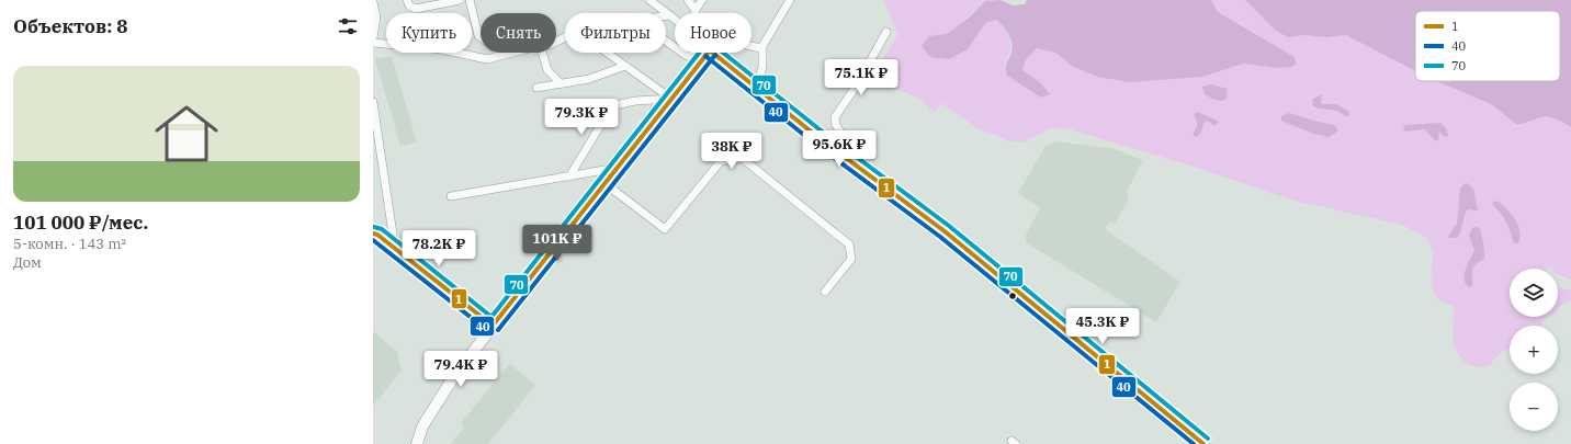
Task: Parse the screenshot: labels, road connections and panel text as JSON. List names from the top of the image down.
{
  "lines": ["transit line 70", "transit line 1", "transit line 40"],
  "legend": ["1", "40", "70"],
  "page": {
    "heading": "Объектов: 8",
    "chip": [
      "Купить",
      "Снять",
      "Фильтры",
      "Новое"
    ],
    "list": [
      {
        "name": "101 000 ₽/мес.",
        "note": "5-комн. · 143 m² · Дом"
      }
    ],
    "price": [
      "75.1K ₽",
      "79.3K ₽",
      "95.6K ₽",
      "38K ₽",
      "101K ₽",
      "78.2K ₽",
      "45.3K ₽",
      "79.4K ₽"
    ],
    "map_buttons": ["+", "−"]
  }
}
